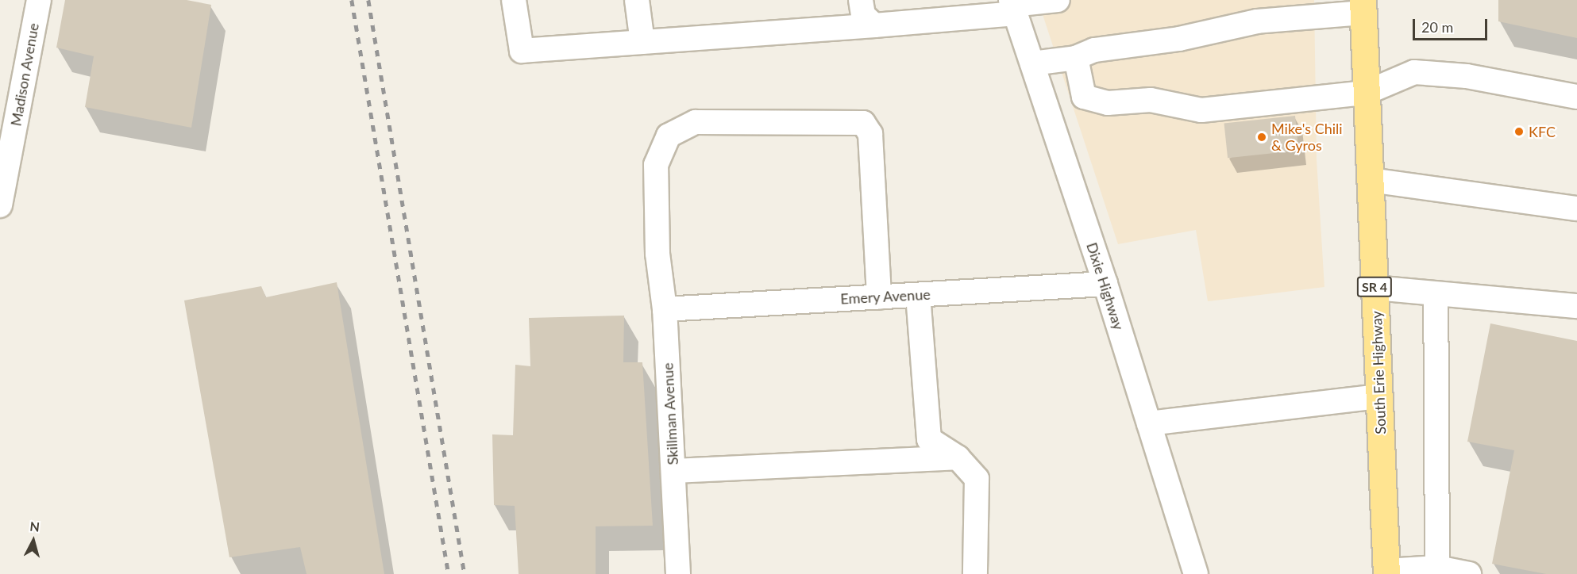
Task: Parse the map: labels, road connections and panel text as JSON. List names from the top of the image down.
{
  "streets": {
    "main road": ["SR 4", "South Erie Highway"],
    "street": [
      "Madison Avenue",
      "Dixie Highway",
      "Emery Avenue",
      "Skillman Avenue"
    ]
  },
  "crossings": [
    ["Dixie Highway", "Emery Avenue"],
    ["Emery Avenue", "Skillman Avenue"]
  ],
  "places": ["KFC", "Mike's Chili & Gyros"],
  "scale_bar": "20 m",
  "north": "top"
}
